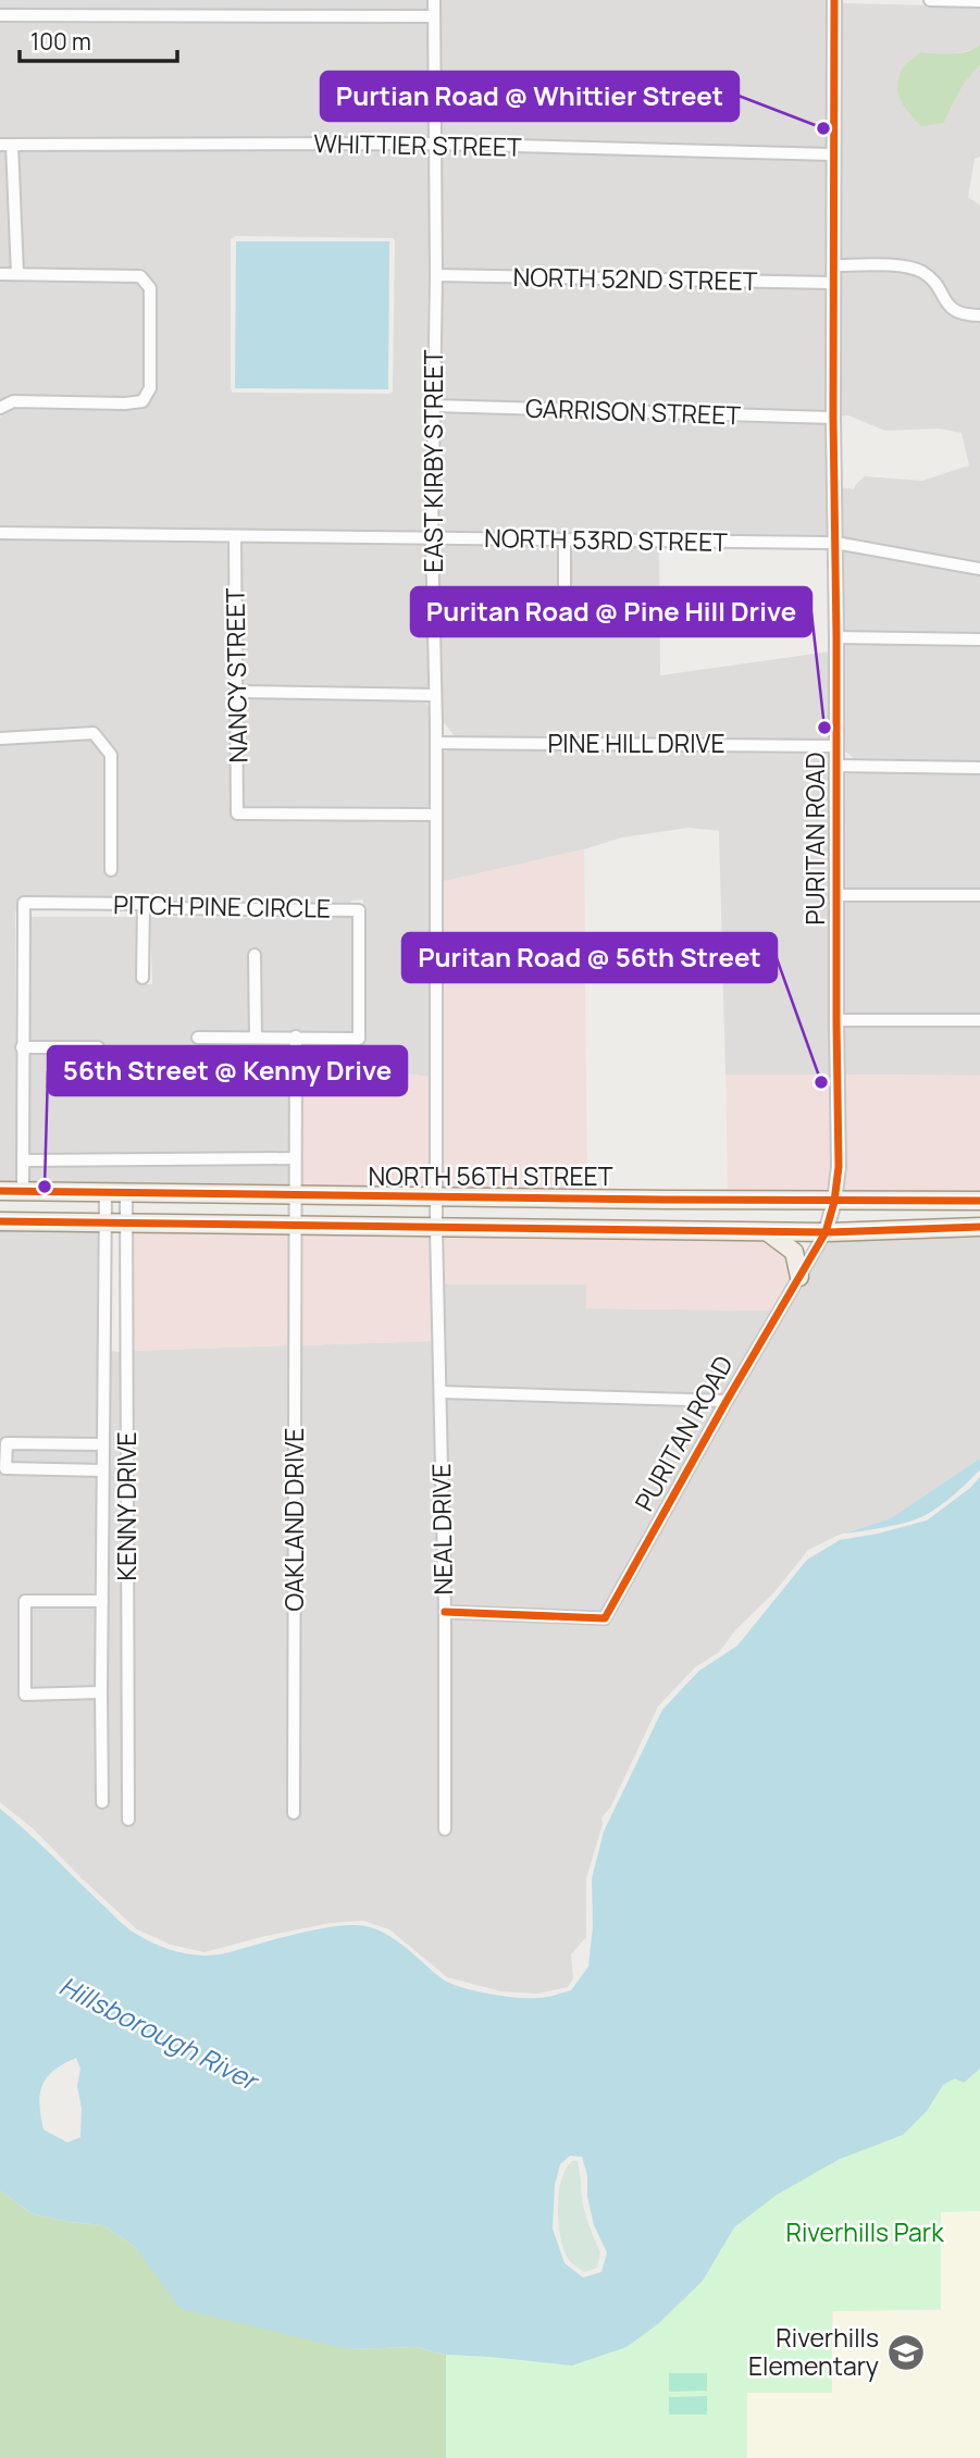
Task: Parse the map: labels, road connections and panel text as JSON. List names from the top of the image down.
{
  "streets": {
    "main road": ["NORTH 56TH STREET"],
    "street": [
      "WHITTIER STREET",
      "NORTH 52ND STREET",
      "GARRISON STREET",
      "EAST KIRBY STREET",
      "NORTH 53RD STREET",
      "NANCY STREET",
      "PINE HILL DRIVE",
      "PURITAN ROAD",
      "PITCH PINE CIRCLE",
      "KENNY DRIVE",
      "OAKLAND DRIVE",
      "NEAL DRIVE"
    ]
  },
  "crossings": [
    ["WHITTIER STREET", "EAST KIRBY STREET"],
    ["WHITTIER STREET", "PURITAN ROAD"],
    ["NORTH 52ND STREET", "EAST KIRBY STREET"],
    ["NORTH 52ND STREET", "PURITAN ROAD"],
    ["GARRISON STREET", "EAST KIRBY STREET"],
    ["GARRISON STREET", "PURITAN ROAD"],
    ["EAST KIRBY STREET", "NORTH 53RD STREET"],
    ["EAST KIRBY STREET", "NANCY STREET"],
    ["EAST KIRBY STREET", "PINE HILL DRIVE"],
    ["EAST KIRBY STREET", "NORTH 56TH STREET"],
    ["EAST KIRBY STREET", "NEAL DRIVE"],
    ["NORTH 53RD STREET", "NANCY STREET"],
    ["NORTH 53RD STREET", "PURITAN ROAD"],
    ["PINE HILL DRIVE", "PURITAN ROAD"],
    ["PURITAN ROAD", "NORTH 56TH STREET"],
    ["PURITAN ROAD", "NEAL DRIVE"],
    ["PITCH PINE CIRCLE", "NORTH 56TH STREET"],
    ["NORTH 56TH STREET", "KENNY DRIVE"],
    ["NORTH 56TH STREET", "OAKLAND DRIVE"],
    ["NORTH 56TH STREET", "NEAL DRIVE"]
  ],
  "water": ["Hillsborough River"],
  "parks": ["Riverhills Park"],
  "places": {
    "other": [
      "Purtian Road @ Whittier Street",
      "Puritan Road @ Pine Hill Drive",
      "Puritan Road @ 56th Street",
      "56th Street @ Kenny Drive"
    ],
    "school or university": ["Riverhills Elementary"]
  },
  "scale_bar": "100 m"
}
